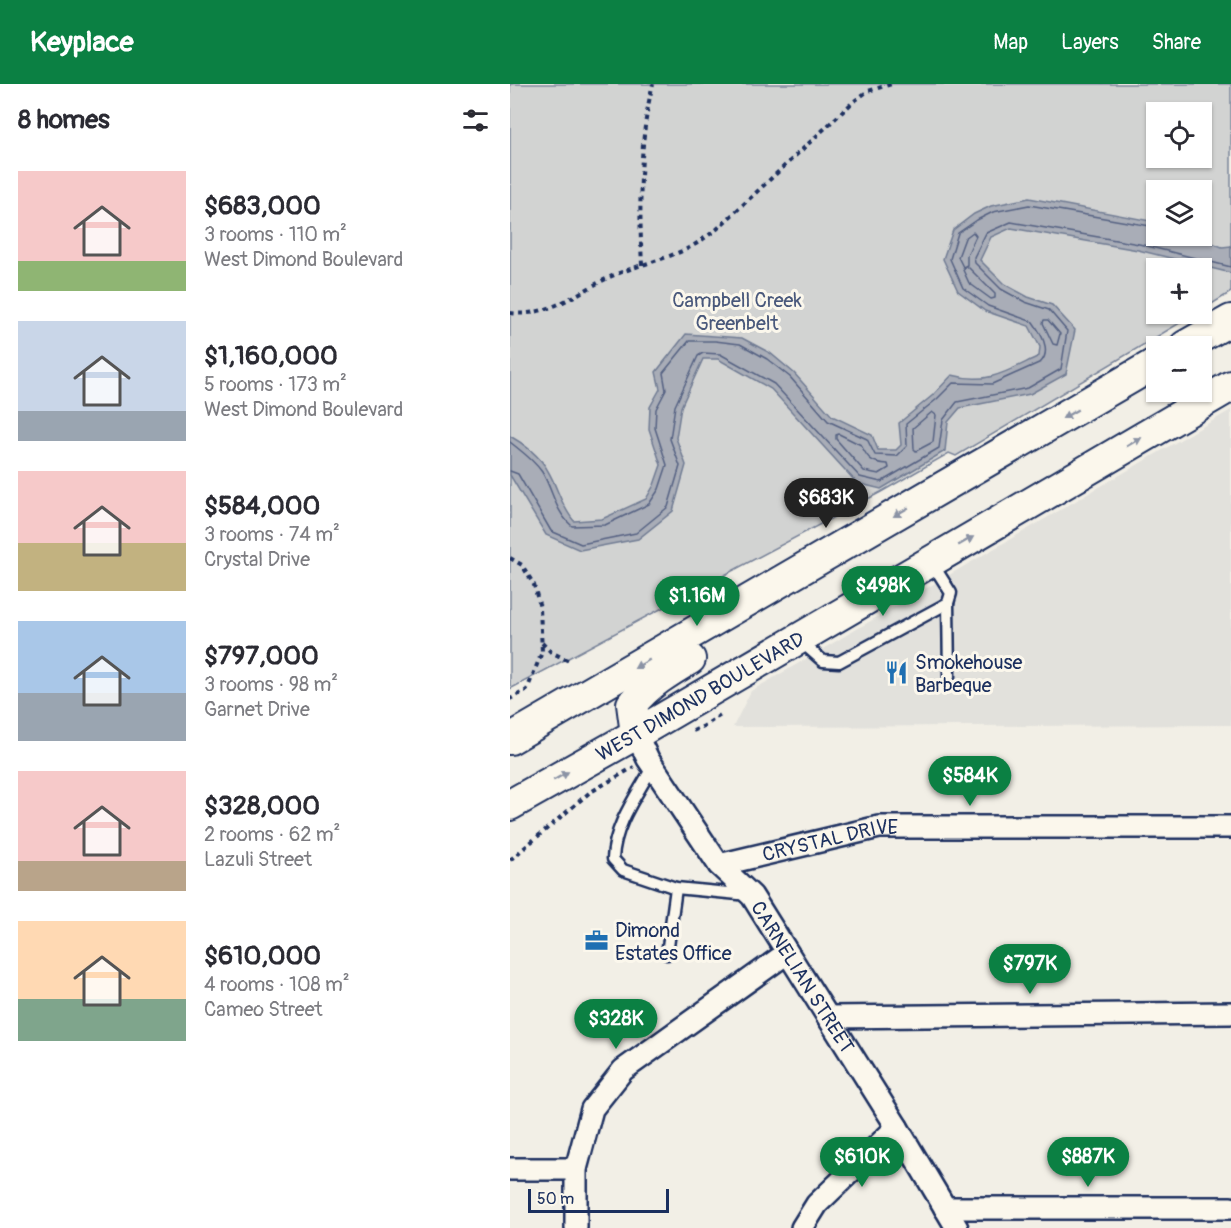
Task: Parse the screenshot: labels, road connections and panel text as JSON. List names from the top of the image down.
{
  "streets": {
    "main road": ["WEST DIMOND BOULEVARD"],
    "street": ["CRYSTAL DRIVE", "CARNELIAN STREET"]
  },
  "crossings": [
    ["WEST DIMOND BOULEVARD", "CARNELIAN STREET"],
    ["CRYSTAL DRIVE", "CARNELIAN STREET"]
  ],
  "parks": ["Campbell Creek Greenbelt"],
  "places": {
    "restaurant": ["Smokehouse Barbeque"],
    "office": ["Dimond Estates Office"]
  },
  "scale_bar": "50 m",
  "page": {
    "header": "Keyplace",
    "nav": ["Map", "Layers", "Share"],
    "heading": "8 homes",
    "map_buttons": ["+", "−"],
    "list": [
      {
        "name": "$683,000",
        "note": "3 rooms · 110 m² · West Dimond Boulevard"
      },
      {
        "name": "$1,160,000",
        "note": "5 rooms · 173 m² · West Dimond Boulevard"
      },
      {
        "name": "$584,000",
        "note": "3 rooms · 74 m² · Crystal Drive"
      },
      {
        "name": "$797,000",
        "note": "3 rooms · 98 m² · Garnet Drive"
      },
      {
        "name": "$328,000",
        "note": "2 rooms · 62 m² · Lazuli Street"
      },
      {
        "name": "$610,000",
        "note": "4 rooms · 108 m² · Cameo Street"
      }
    ],
    "price": [
      "$683K",
      "$498K",
      "$1.16M",
      "$584K",
      "$797K",
      "$328K",
      "$610K",
      "$887K"
    ],
    "scale": "50 m"
  }
}
